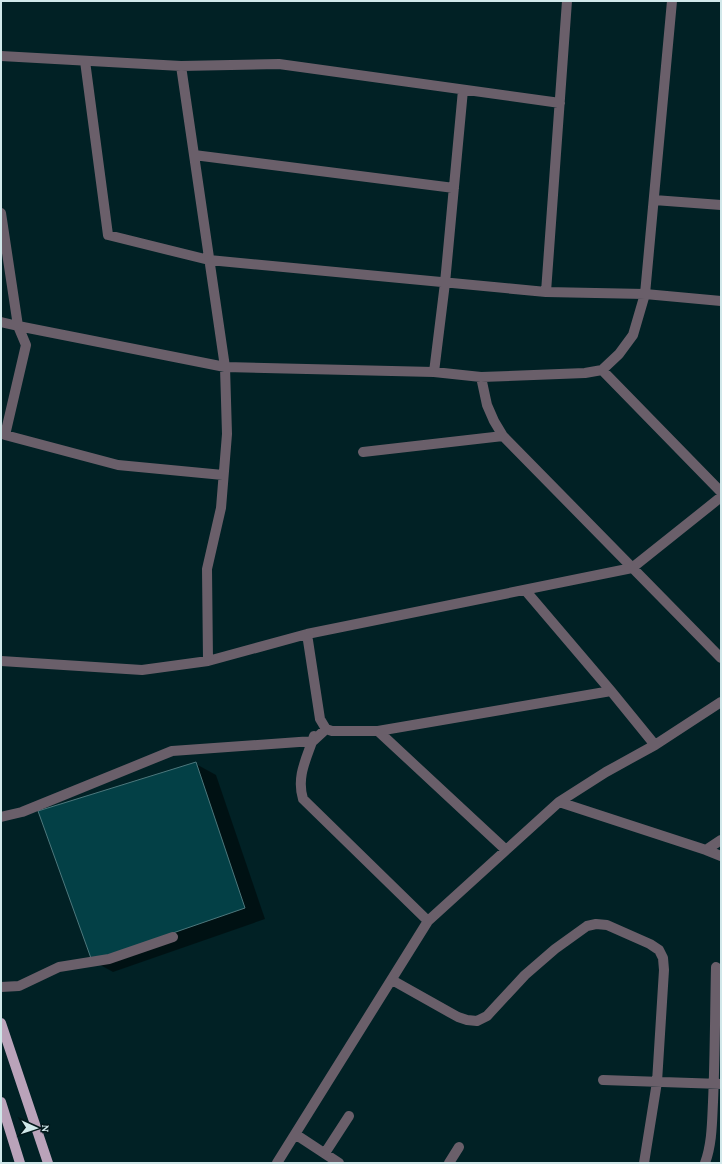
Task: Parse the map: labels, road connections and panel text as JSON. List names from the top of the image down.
{
  "north": "right"
}
